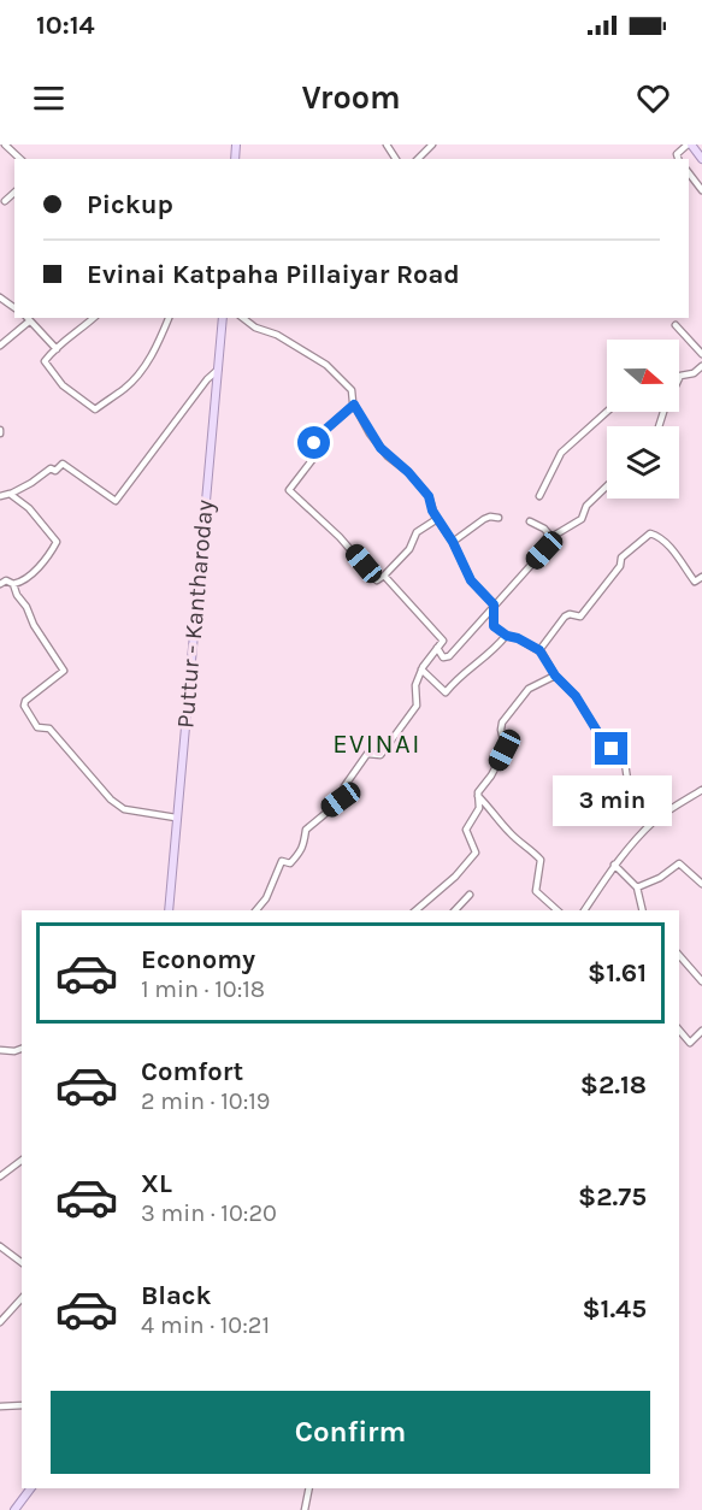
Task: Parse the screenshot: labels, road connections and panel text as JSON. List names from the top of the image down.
{
  "streets": {
    "main road": ["Puttur - Kantharoday"]
  },
  "districts": ["EVINAI"],
  "north": "right",
  "page": {
    "status": "10:14",
    "header": "Vroom",
    "banner": ["Pickup", "Evinai Katpaha Pillaiyar Road"],
    "bubble": "3 min",
    "list": [
      {
        "name": "Economy",
        "note": "1 min · 10:18",
        "value": "$1.61"
      },
      {
        "name": "Comfort",
        "note": "2 min · 10:19",
        "value": "$2.18"
      },
      {
        "name": "XL",
        "note": "3 min · 10:20",
        "value": "$2.75"
      },
      {
        "name": "Black",
        "note": "4 min · 10:21",
        "value": "$1.45"
      }
    ],
    "buttons": "Confirm"
  }
}
